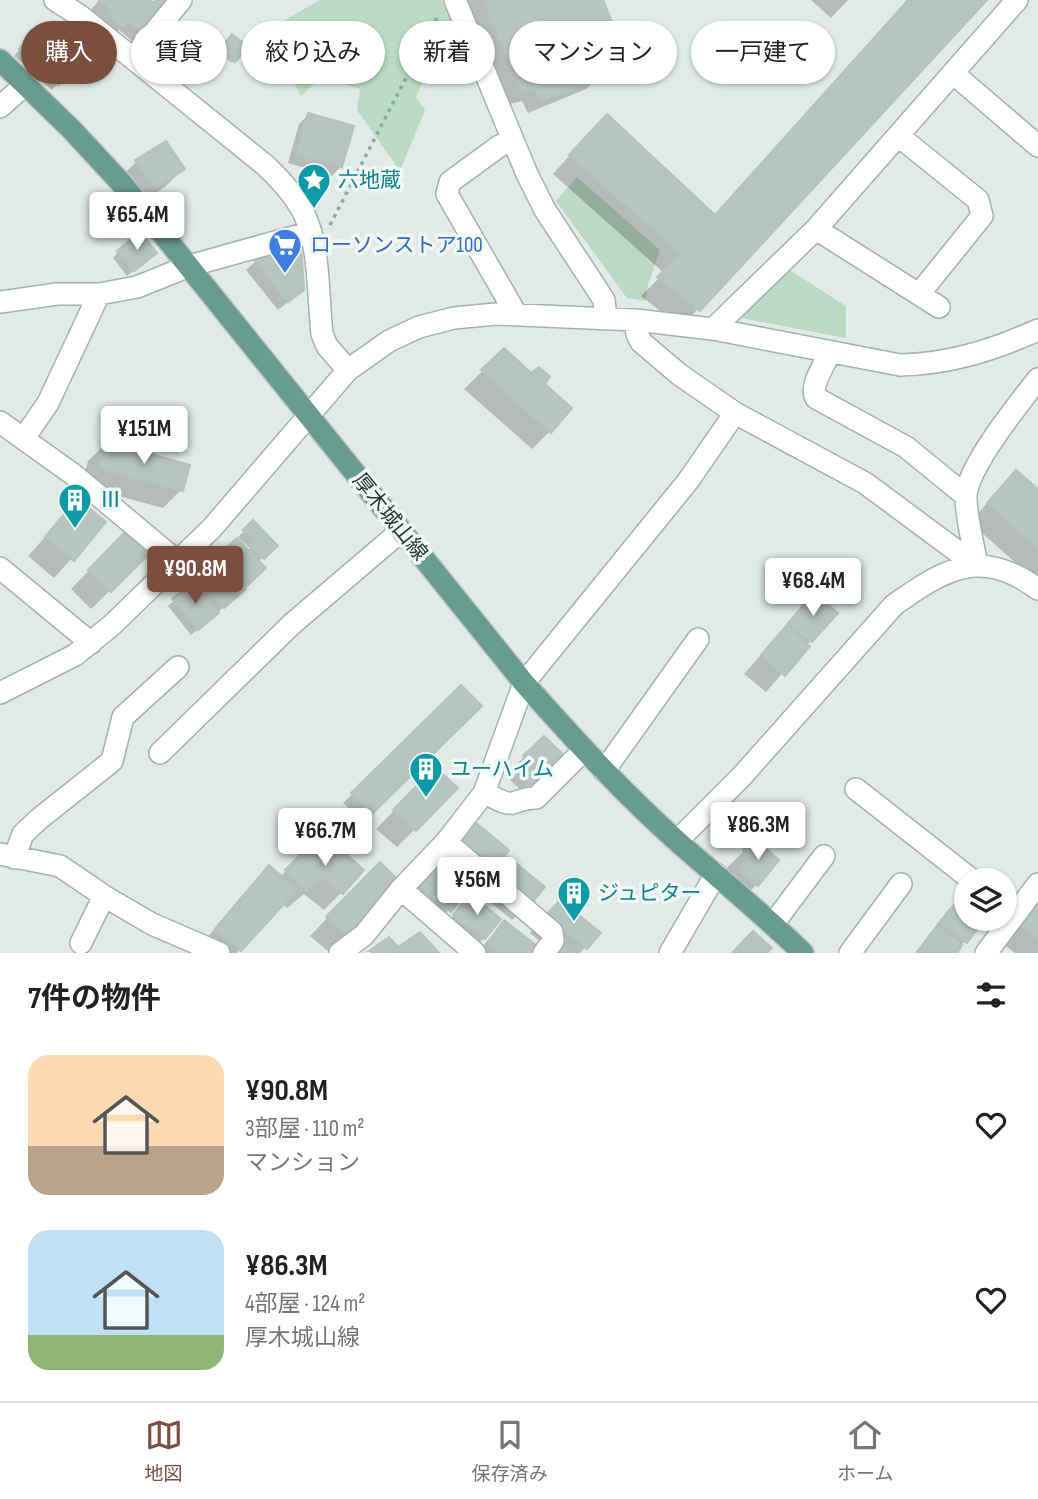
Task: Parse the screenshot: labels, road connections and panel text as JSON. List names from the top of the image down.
{
  "streets": {
    "main road": ["厚木城山線"]
  },
  "places": {
    "place": ["六地蔵"],
    "supermarket": ["ローソンストア100"],
    "building": ["Ⅲ", "ユーハイム", "ジュピター"]
  },
  "page": {
    "chip": [
      "購入",
      "賃貸",
      "絞り込み",
      "新着",
      "マンション",
      "一戸建て"
    ],
    "price": [
      "¥65.4M",
      "¥151M",
      "¥90.8M",
      "¥68.4M",
      "¥86.3M",
      "¥66.7M",
      "¥56M"
    ],
    "heading": "7件の物件",
    "list": [
      {
        "name": "¥90.8M",
        "note": "3部屋 · 110 m² · マンション"
      },
      {
        "name": "¥86.3M",
        "note": "4部屋 · 124 m² · 厚木城山線"
      }
    ],
    "tabs": ["地図", "保存済み", "ホーム"]
  }
}
